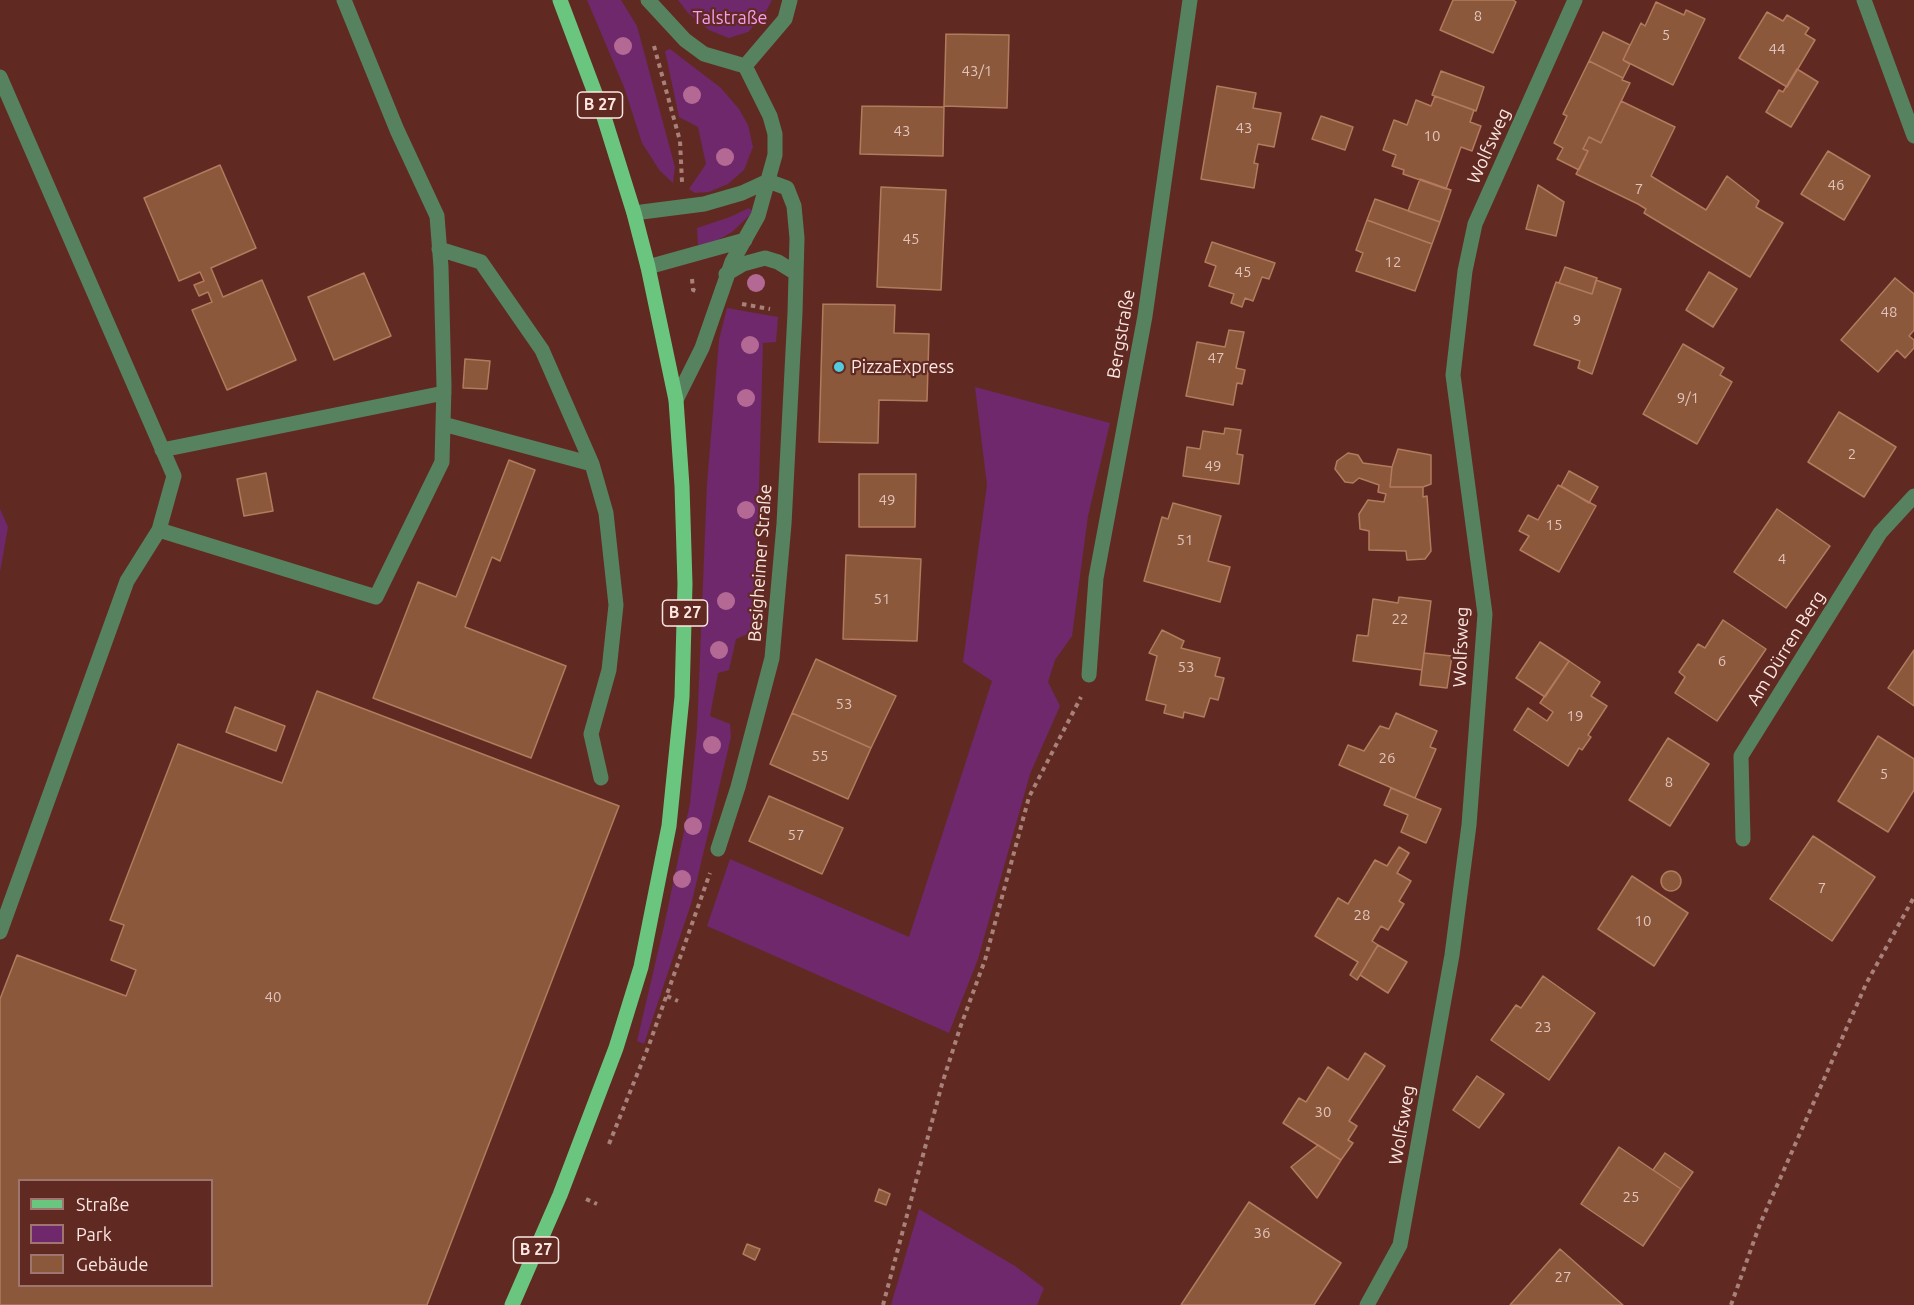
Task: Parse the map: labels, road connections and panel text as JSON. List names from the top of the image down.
{
  "streets": {
    "main road": ["B 27"],
    "street": [
      "Wolfsweg",
      "Bergstraße",
      "Besigheimer Straße",
      "Am Dürren Berg"
    ]
  },
  "parks": ["Talstraße"],
  "places": ["PizzaExpress"],
  "house_numbers": [
    "8",
    "5",
    "44",
    "43/1",
    "43",
    "43",
    "10",
    "46",
    "7",
    "45",
    "12",
    "45",
    "48",
    "9",
    "47",
    "9/1",
    "2",
    "49",
    "49",
    "15",
    "51",
    "4",
    "51",
    "22",
    "6",
    "53",
    "53",
    "19",
    "55",
    "26",
    "5",
    "8",
    "57",
    "7",
    "28",
    "10",
    "40",
    "23",
    "30",
    "25",
    "36",
    "27"
  ],
  "legend": ["Straße", "Park", "Gebäude"]
}
